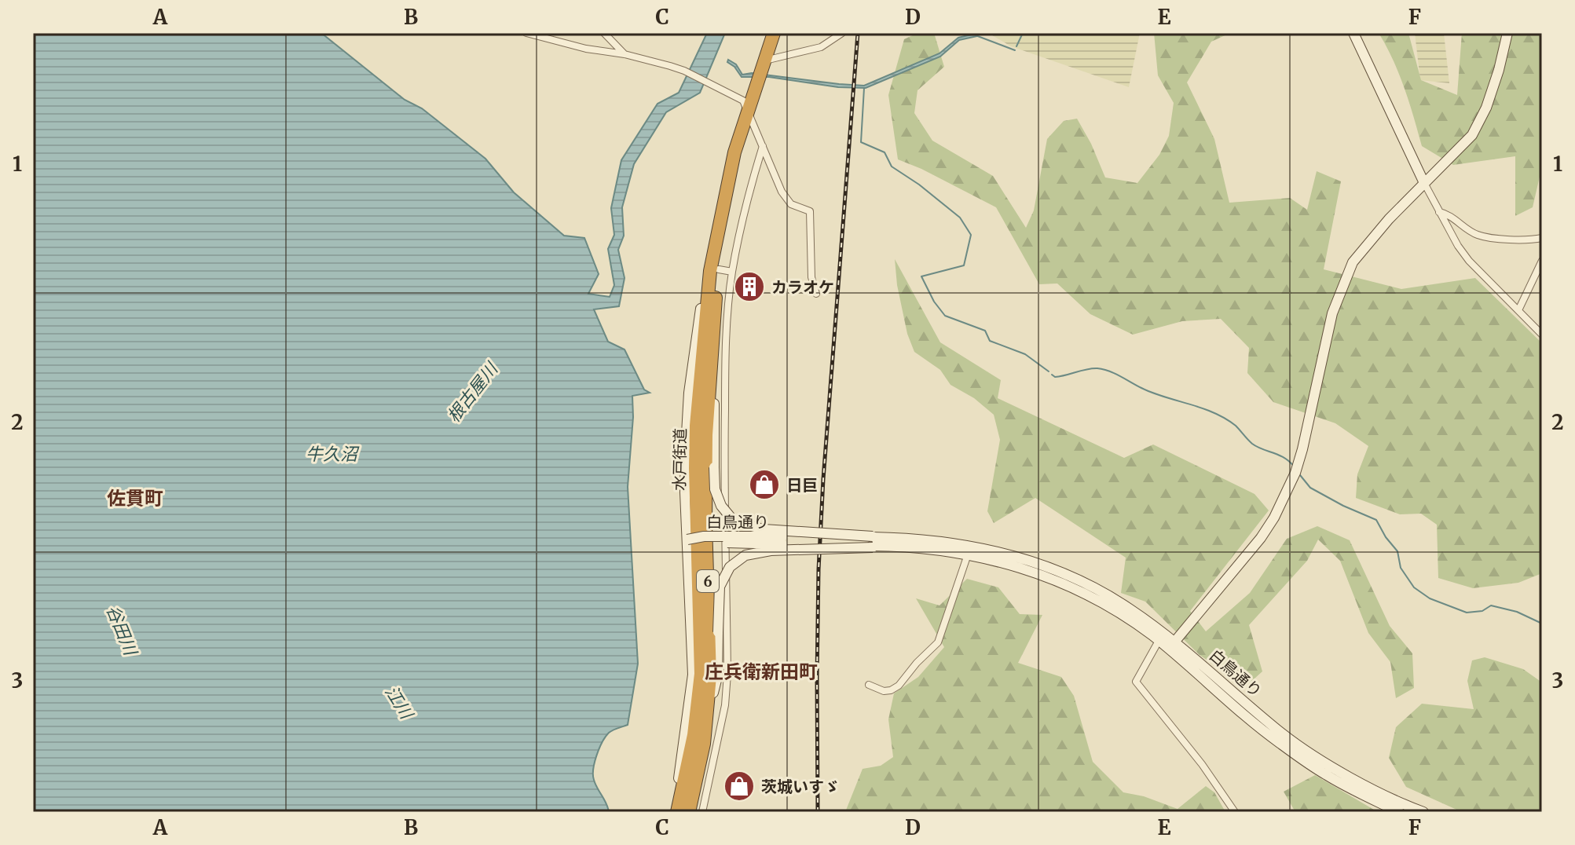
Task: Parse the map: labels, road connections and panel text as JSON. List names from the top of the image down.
{
  "streets": {
    "highway": ["水戸街道", "6"],
    "main road": ["白鳥通り"]
  },
  "districts": ["佐貫町", "庄兵衛新田町"],
  "water": [
    "根古屋川",
    "牛久沼",
    "谷田川",
    "江川"
  ],
  "places": {
    "building": ["カラオケ"],
    "shop": ["日巨", "茨城いすゞ"]
  },
  "grid": {
    "columns": [
      "A",
      "B",
      "C",
      "D",
      "E",
      "F"
    ],
    "rows": ["1", "2", "3"]
  }
}
